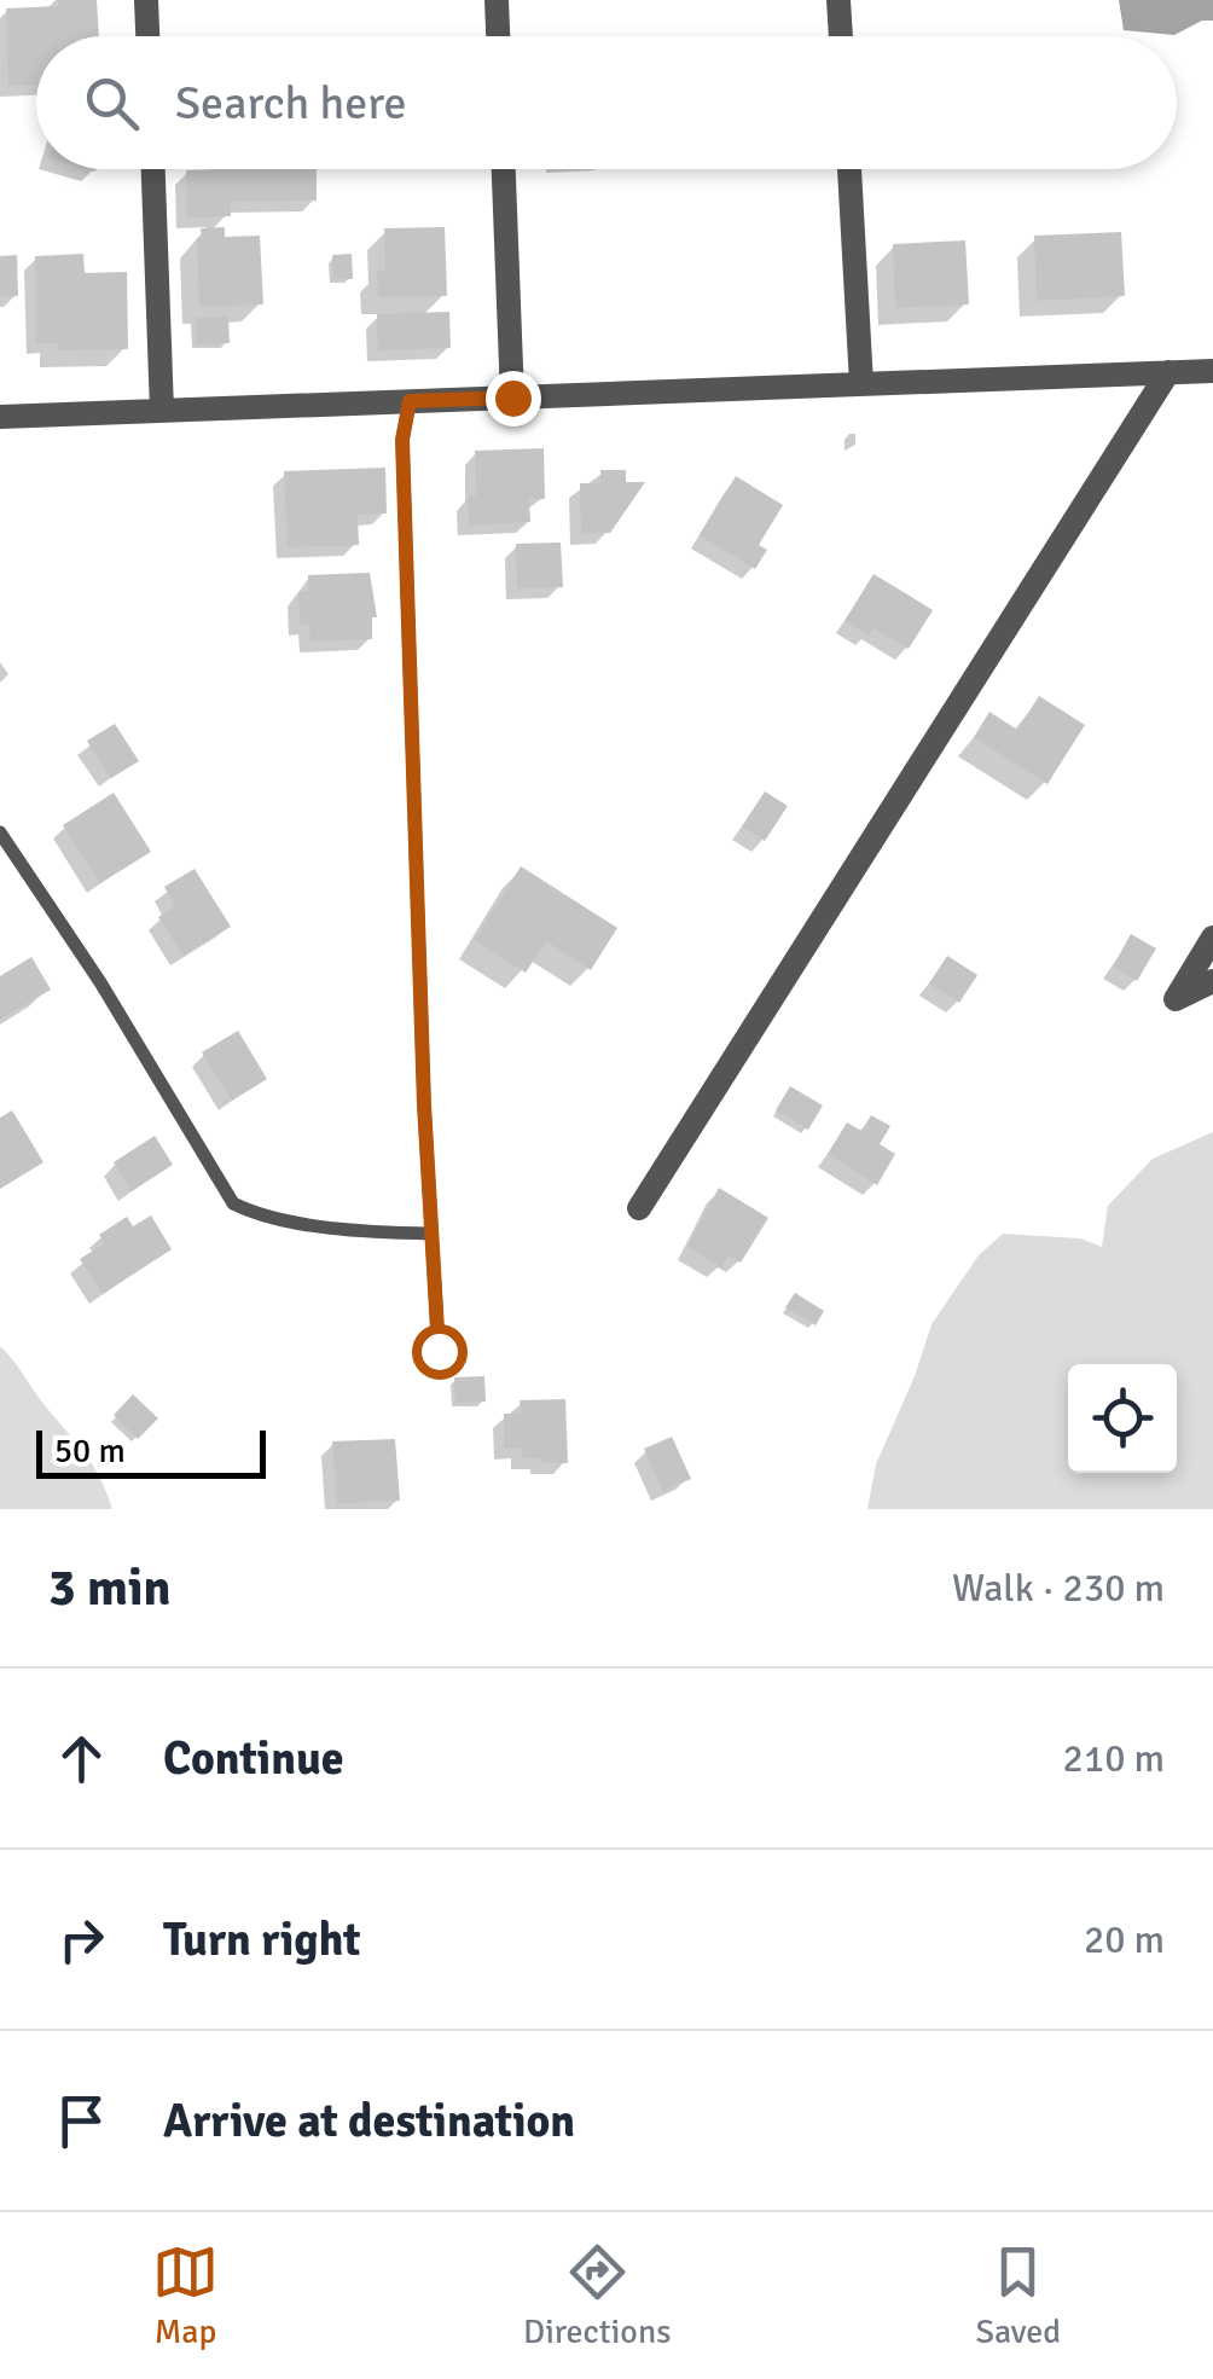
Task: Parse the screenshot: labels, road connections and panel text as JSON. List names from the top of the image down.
{
  "scale_bar": "50 m",
  "page": {
    "search": "Search here",
    "scale": "50 m",
    "heading": ["3 min", "Walk · 230 m"],
    "list": [
      ["Continue", "210 m"],
      ["Turn right", "20 m"],
      "Arrive at destination"
    ],
    "nav": ["Map", "Directions", "Saved"]
  }
}
